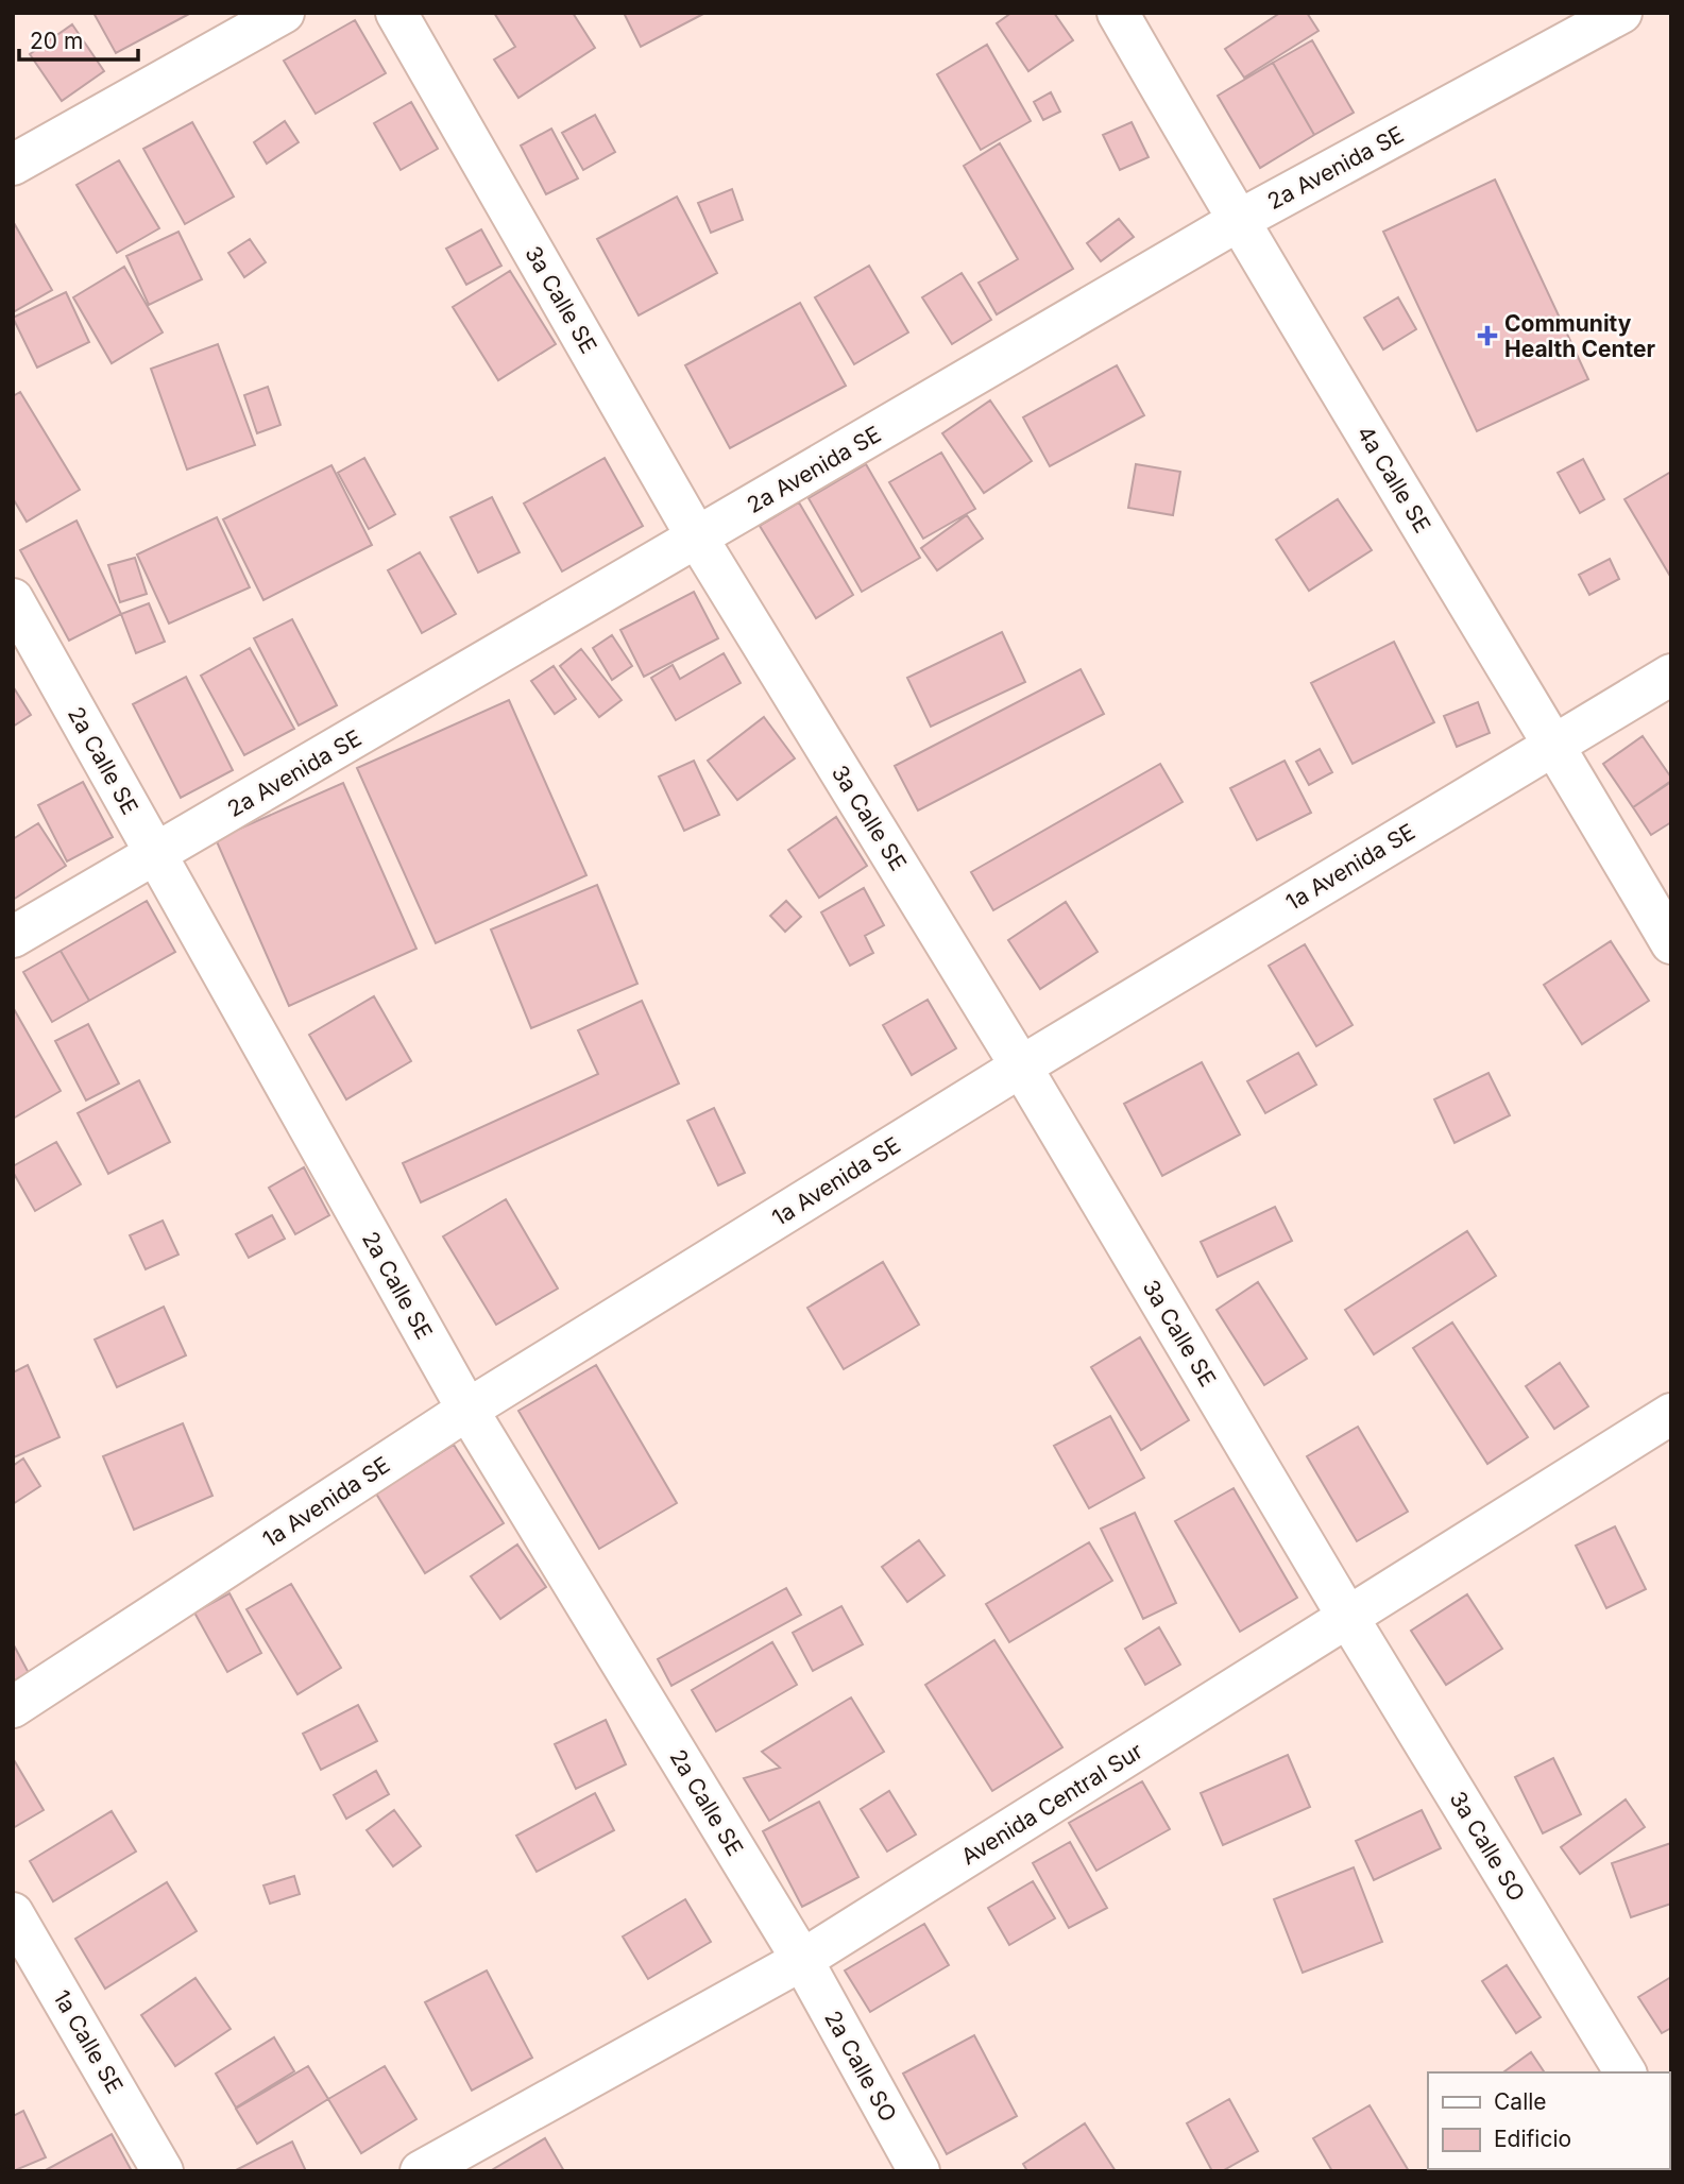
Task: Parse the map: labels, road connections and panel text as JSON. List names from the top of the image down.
{
  "streets": {
    "street": [
      "2a Avenida SE",
      "3a Calle SE",
      "4a Calle SE",
      "2a Calle SE",
      "1a Avenida SE",
      "Avenida Central Sur",
      "3a Calle SO",
      "1a Calle SE",
      "2a Calle SO"
    ]
  },
  "crossings": [
    ["2a Avenida SE", "3a Calle SE"],
    ["2a Avenida SE", "4a Calle SE"],
    ["2a Avenida SE", "2a Calle SE"],
    ["3a Calle SE", "1a Avenida SE"],
    ["3a Calle SE", "Avenida Central Sur"],
    ["3a Calle SE", "3a Calle SO"],
    ["4a Calle SE", "1a Avenida SE"],
    ["2a Calle SE", "1a Avenida SE"],
    ["2a Calle SE", "Avenida Central Sur"],
    ["2a Calle SE", "2a Calle SO"],
    ["Avenida Central Sur", "3a Calle SO"],
    ["Avenida Central Sur", "2a Calle SO"]
  ],
  "places": {
    "health": ["Community Health Center"]
  },
  "legend": ["Calle", "Edificio"],
  "scale_bar": "20 m"
}
